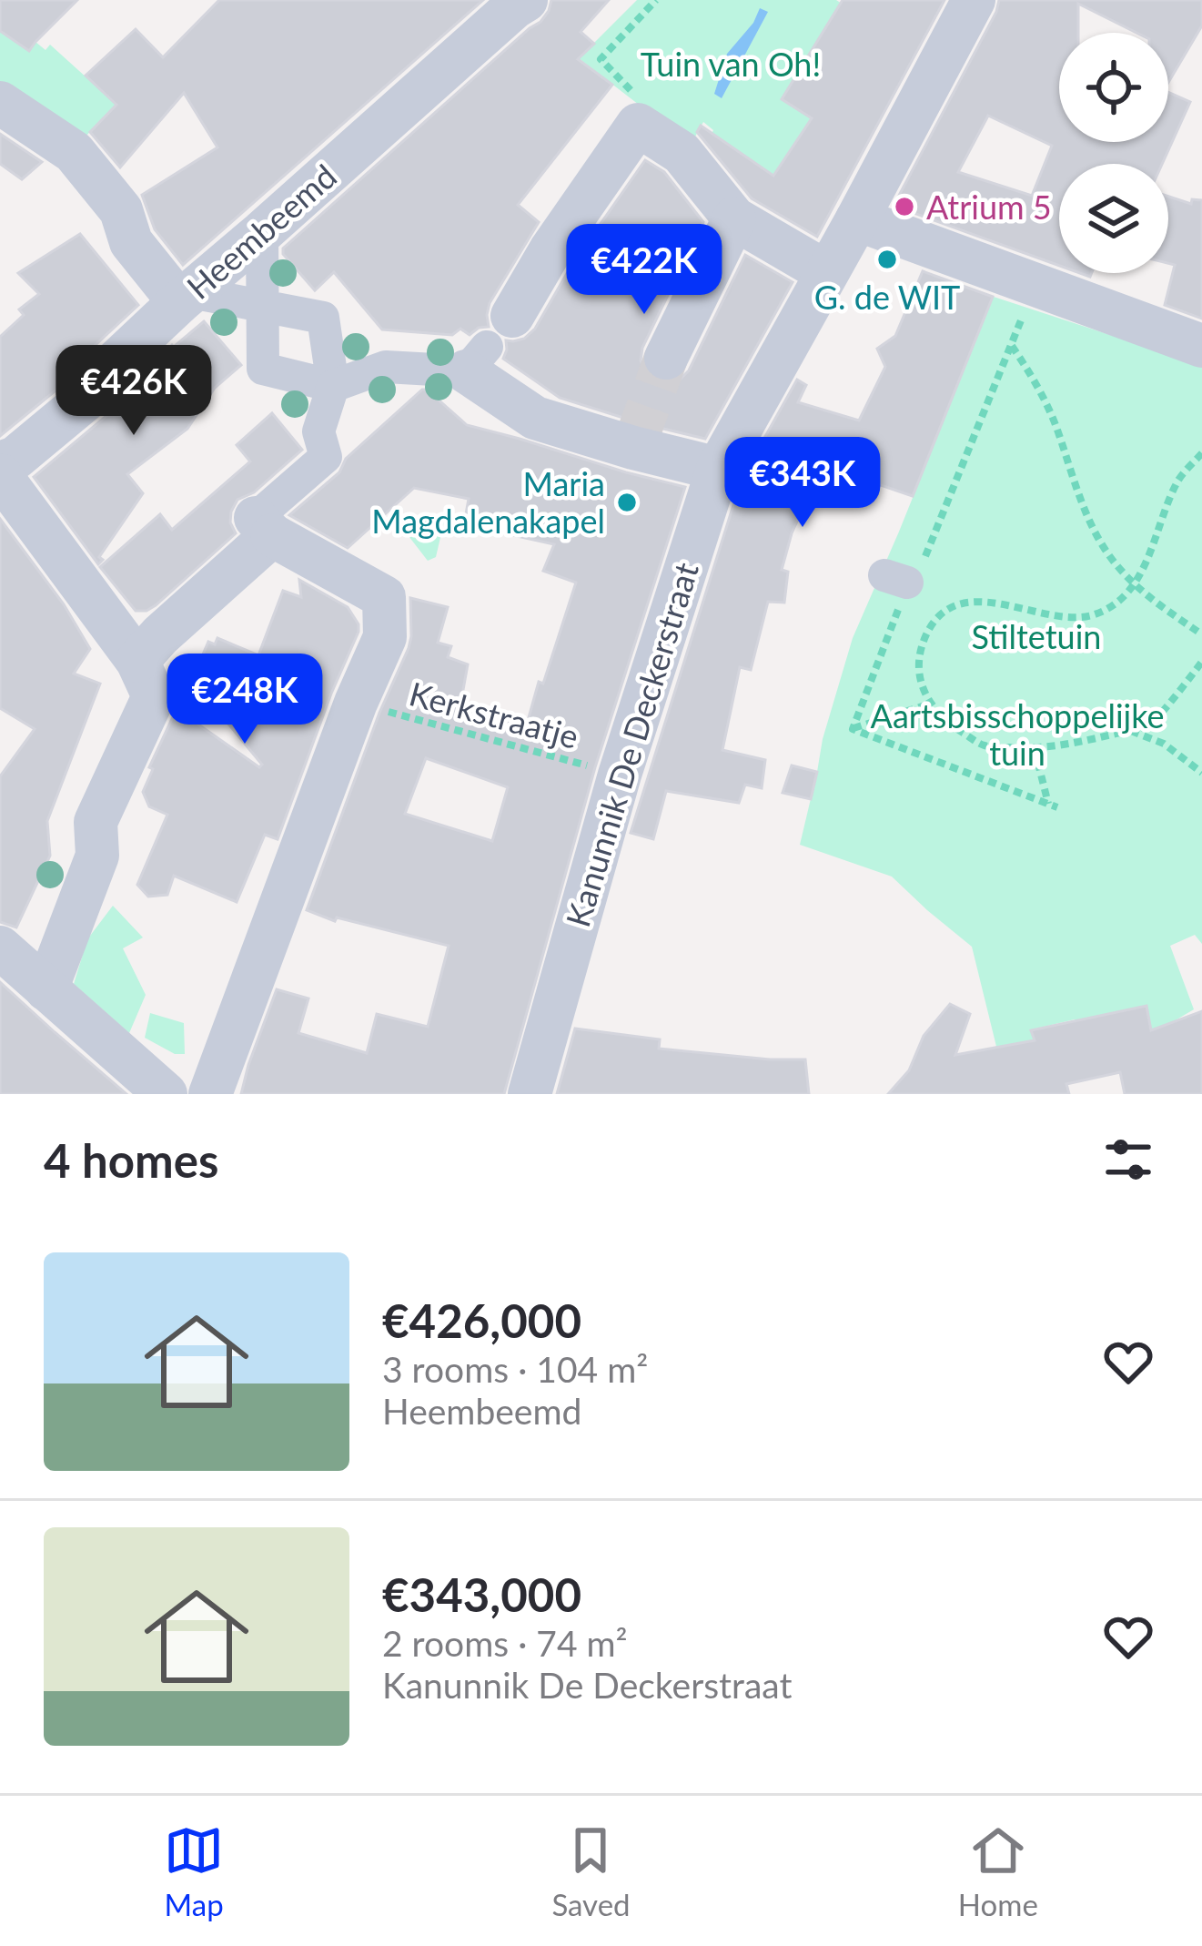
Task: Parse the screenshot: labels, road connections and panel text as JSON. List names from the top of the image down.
{
  "streets": {
    "street": ["Heembeemd", "Kanunnik De Deckerstraat"],
    "path": ["Kerkstraatje"]
  },
  "crossings": [
    ["Kerkstraatje", "Kanunnik De Deckerstraat"]
  ],
  "parks": ["Tuin van Oh!", "Stiltetuin", "Aartsbisschoppelijke tuin"],
  "places": ["Atrium 5", "G. de WIT", "Maria Magdalenakapel"],
  "page": {
    "price": [
      "€422K",
      "€426K",
      "€343K",
      "€248K"
    ],
    "heading": "4 homes",
    "list": [
      {
        "name": "€426,000",
        "note": "3 rooms · 104 m² · Heembeemd"
      },
      {
        "name": "€343,000",
        "note": "2 rooms · 74 m² · Kanunnik De Deckerstraat"
      }
    ],
    "tabs": ["Map", "Saved", "Home"]
  }
}
